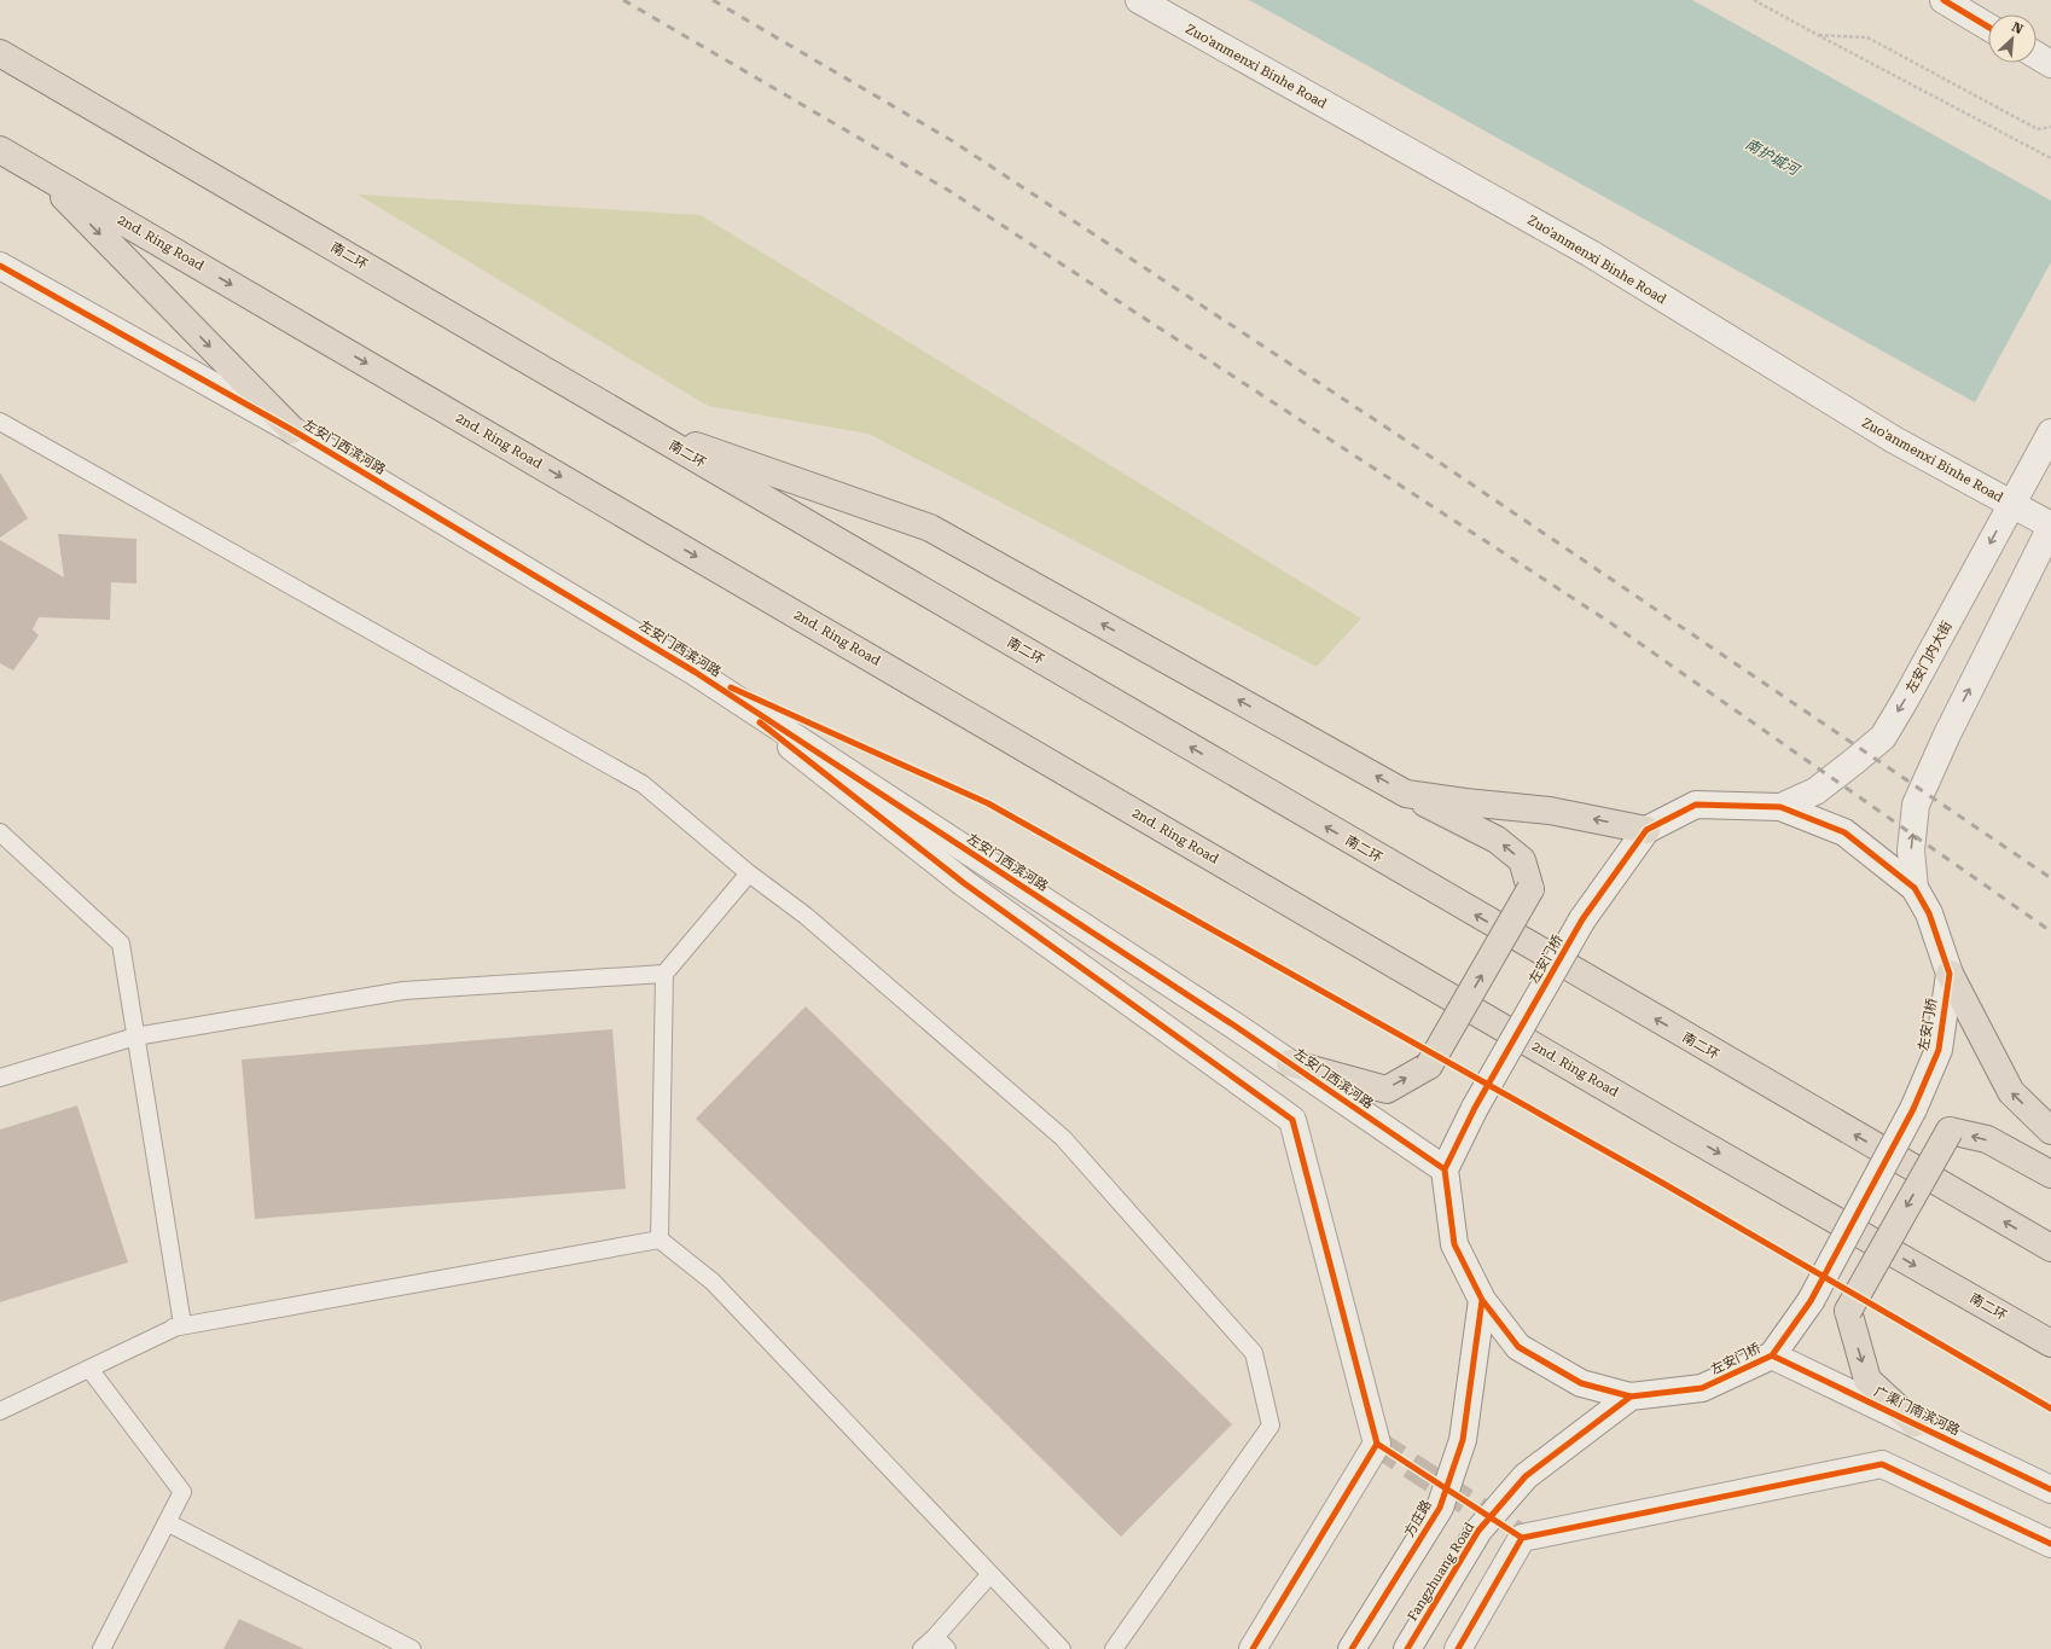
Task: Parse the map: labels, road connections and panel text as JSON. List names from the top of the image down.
{
  "streets": {
    "highway": ["2nd. Ring Road", "南二环"],
    "street": [
      "Zuo'anmenxi Binhe Road",
      "左安门西滨河路",
      "左安门内大街",
      "左安门桥",
      "广渠门南滨河路",
      "方庄路",
      "Fangzhuang Road"
    ]
  },
  "crossings": [
    ["Zuo'anmenxi Binhe Road", "左安门内大街"],
    ["左安门西滨河路", "左安门桥"],
    ["左安门内大街", "左安门桥"],
    ["左安门桥", "广渠门南滨河路"],
    ["左安门桥", "方庄路"],
    ["左安门桥", "Fangzhuang Road"]
  ],
  "water": ["南护城河"],
  "north": "top right"
}
